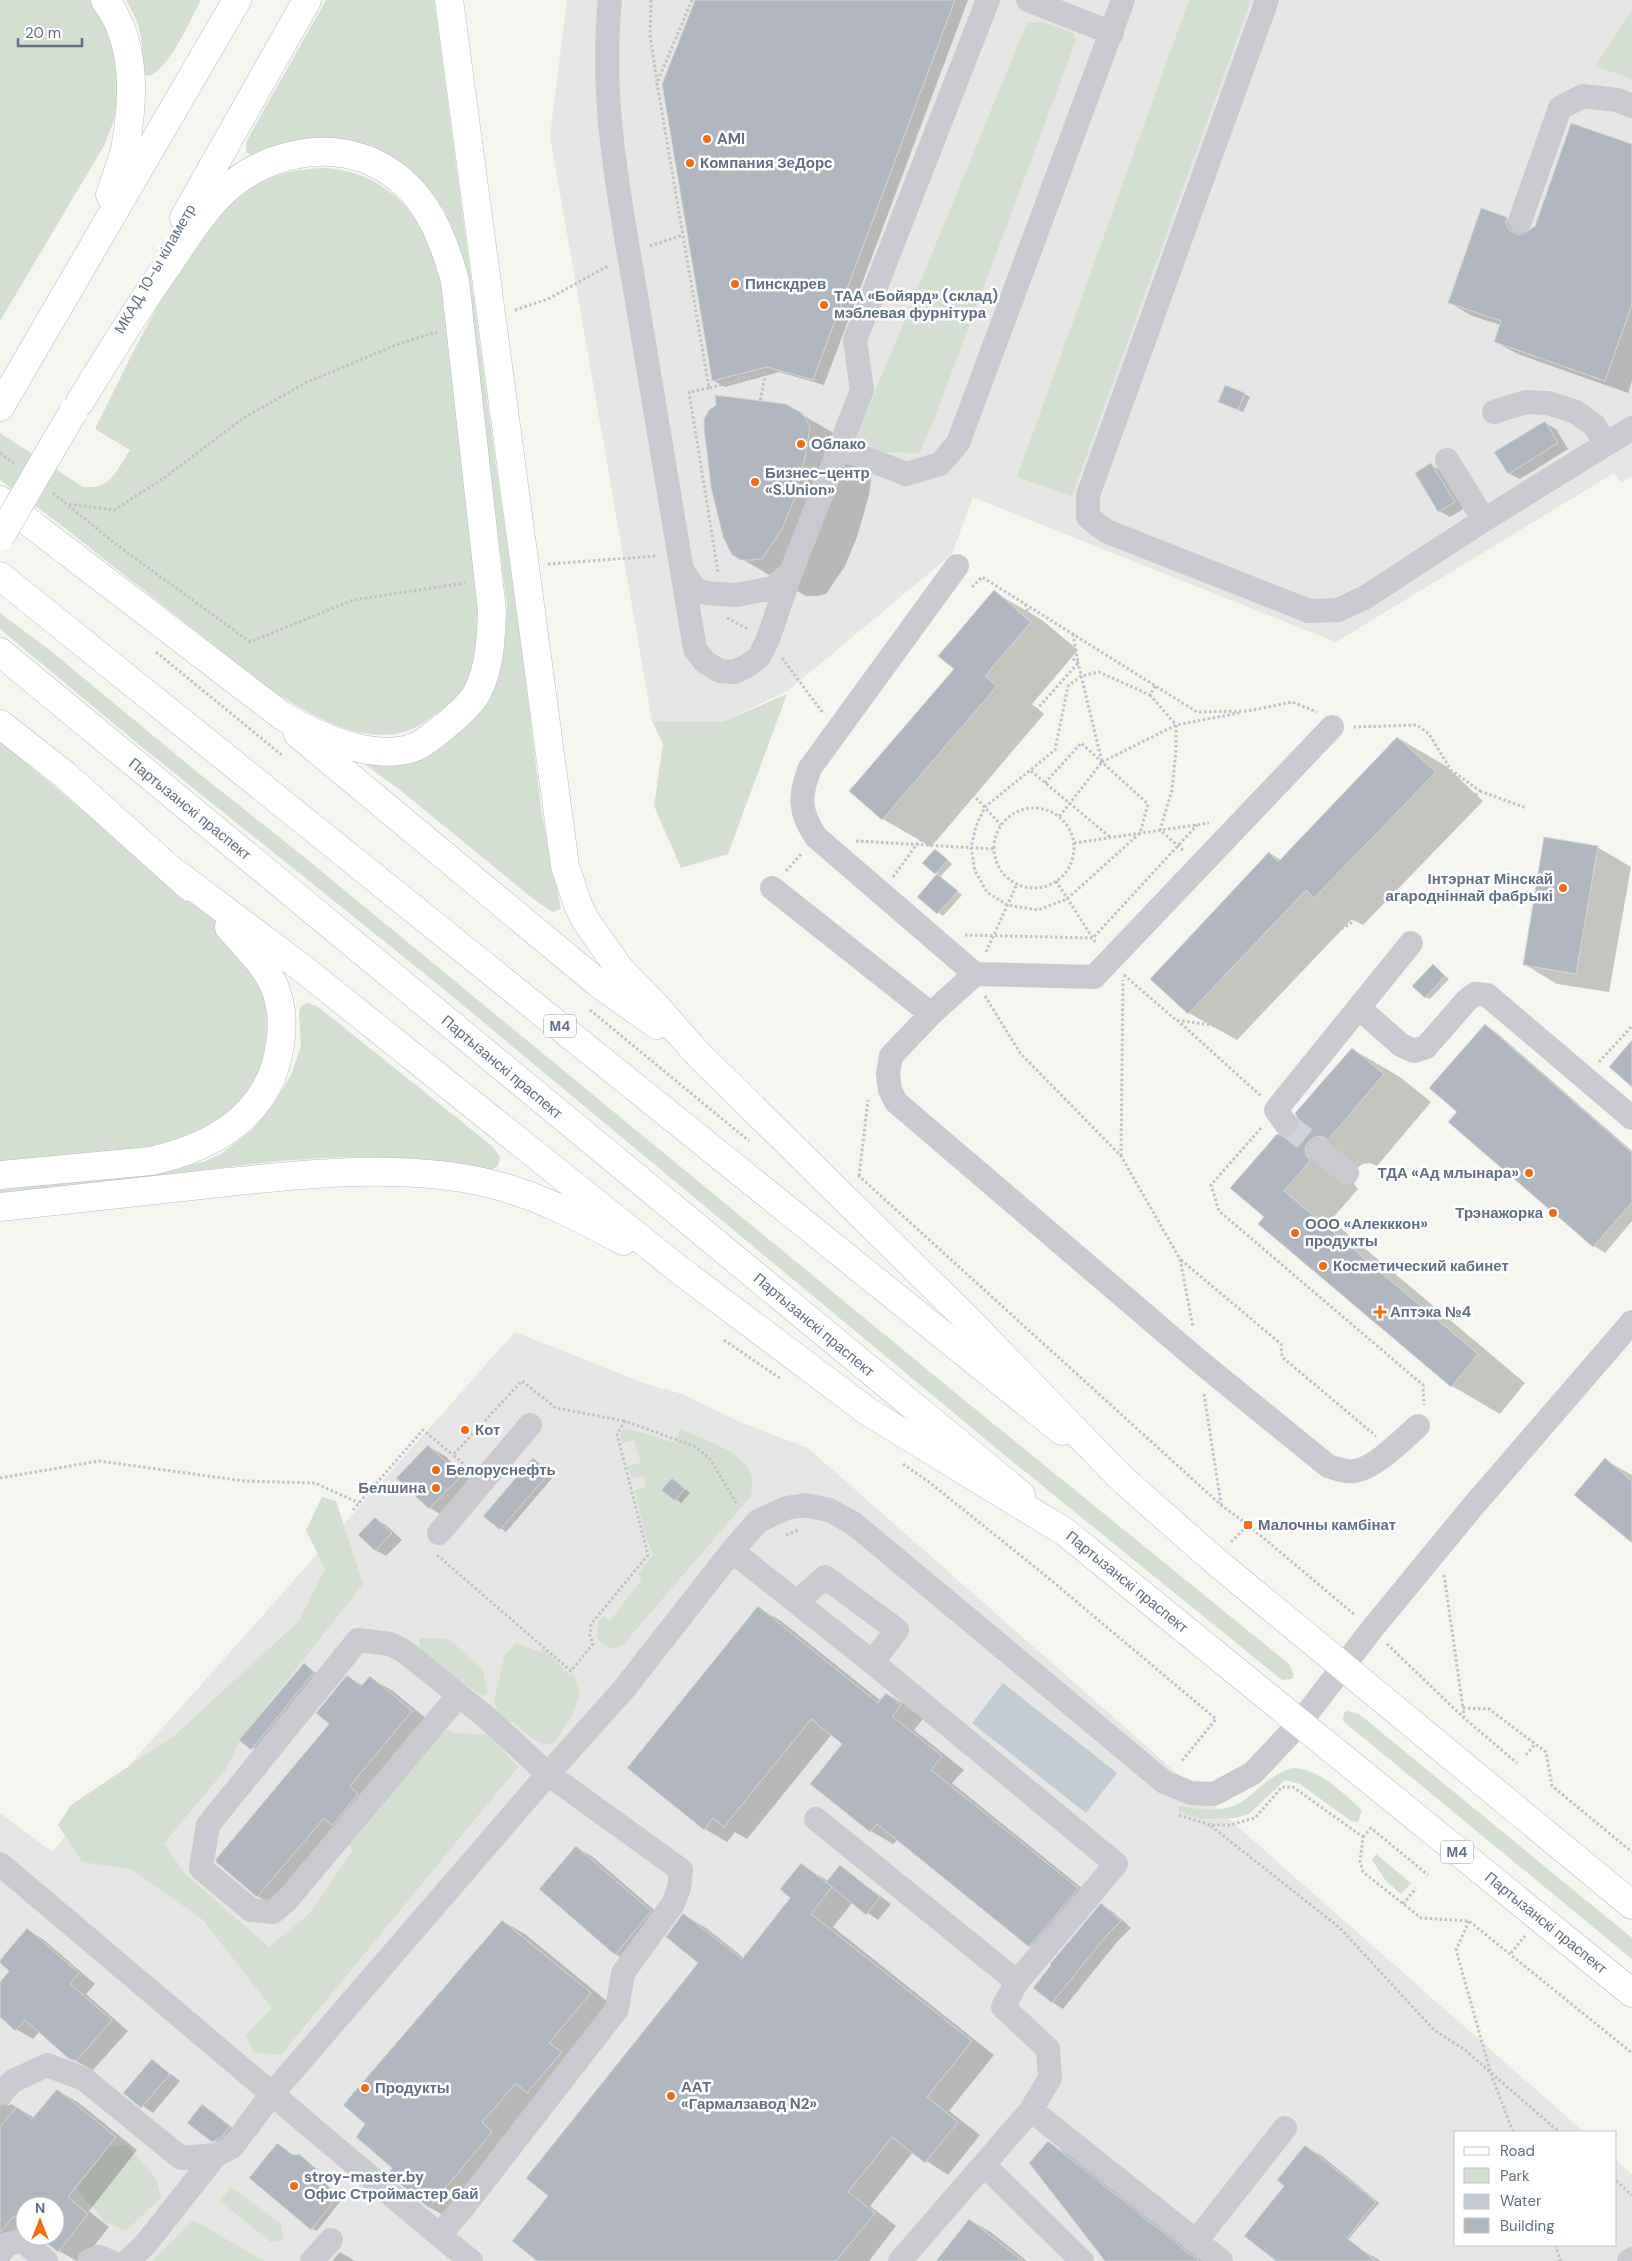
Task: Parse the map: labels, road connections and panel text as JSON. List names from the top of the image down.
{
  "streets": {
    "main road": ["МКАД, 10-ы кіламетр", "Партызанскі праспект", "М4"]
  },
  "places": {
    "other": [
      "AMI",
      "Компания ЗеДорс",
      "Пинскдрев",
      "ТАА «Бойярд» (склад) мэблевая фурнітура",
      "Облако",
      "Бизнес-центр «S.Union»",
      "Інтэрнат Мінскай агародніннай фабрыкі",
      "ТДА «Ад млынара»",
      "Трэнажорка",
      "ООО «Алекккон» продукты",
      "Косметический кабинет",
      "Кот",
      "Белоруснефть",
      "Белшина",
      "Продукты",
      "ААТ «Гармалзавод N2»",
      "stroy-master.by Офис Строймастер бай"
    ],
    "health": ["Аптэка №4"],
    "transit": ["Малочны камбінат"]
  },
  "legend": [
    "Road",
    "Park",
    "Water",
    "Building"
  ],
  "scale_bar": "20 m",
  "north": "top"
}
